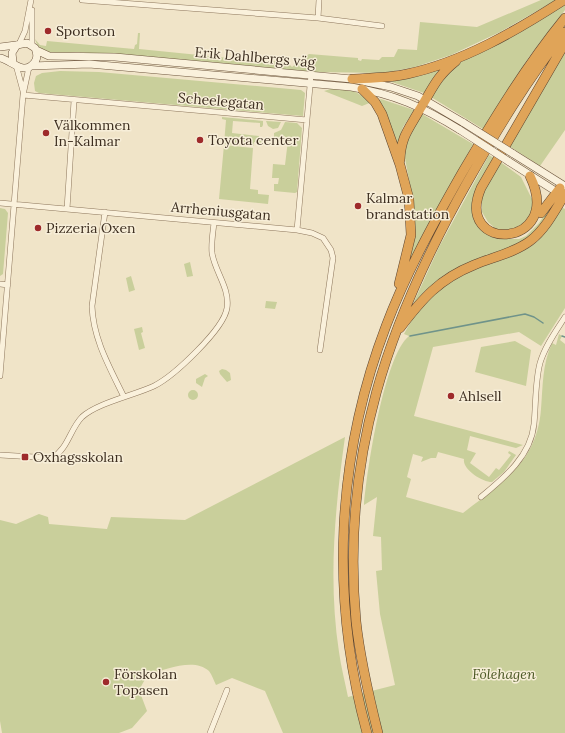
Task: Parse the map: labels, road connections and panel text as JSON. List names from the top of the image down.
{
  "streets": {
    "main road": ["Erik Dahlbergs väg"],
    "street": ["Scheelegatan", "Arrheniusgatan"]
  },
  "parks": ["Fölehagen"],
  "places": {
    "other": [
      "Sportson",
      "Välkommen In-Kalmar",
      "Toyota center",
      "Kalmar brandstation",
      "Pizzeria Oxen",
      "Ahlsell",
      "Förskolan Topasen"
    ],
    "transit": ["Oxhagsskolan"]
  }
}
